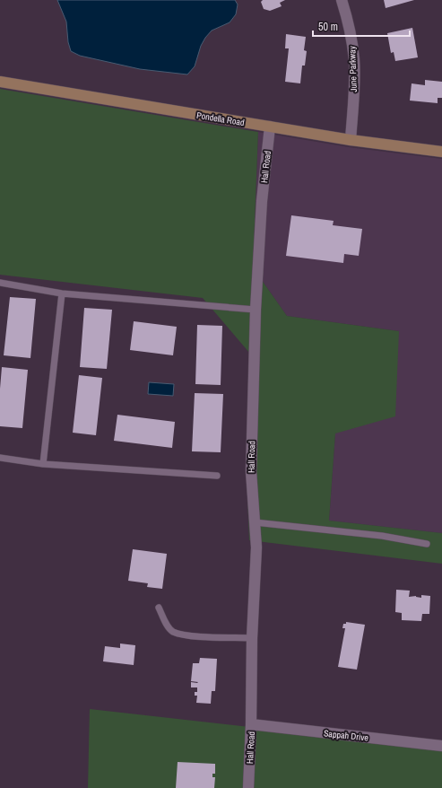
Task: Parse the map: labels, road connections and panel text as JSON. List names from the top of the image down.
{
  "streets": {
    "main road": ["Pondella Road"],
    "street": ["June Parkway", "Hall Road", "Sappah Drive"]
  },
  "crossings": [
    ["June Parkway", "Pondella Road"],
    ["Pondella Road", "Hall Road"],
    ["Hall Road", "Sappah Drive"]
  ],
  "scale_bar": "50 m"
}
